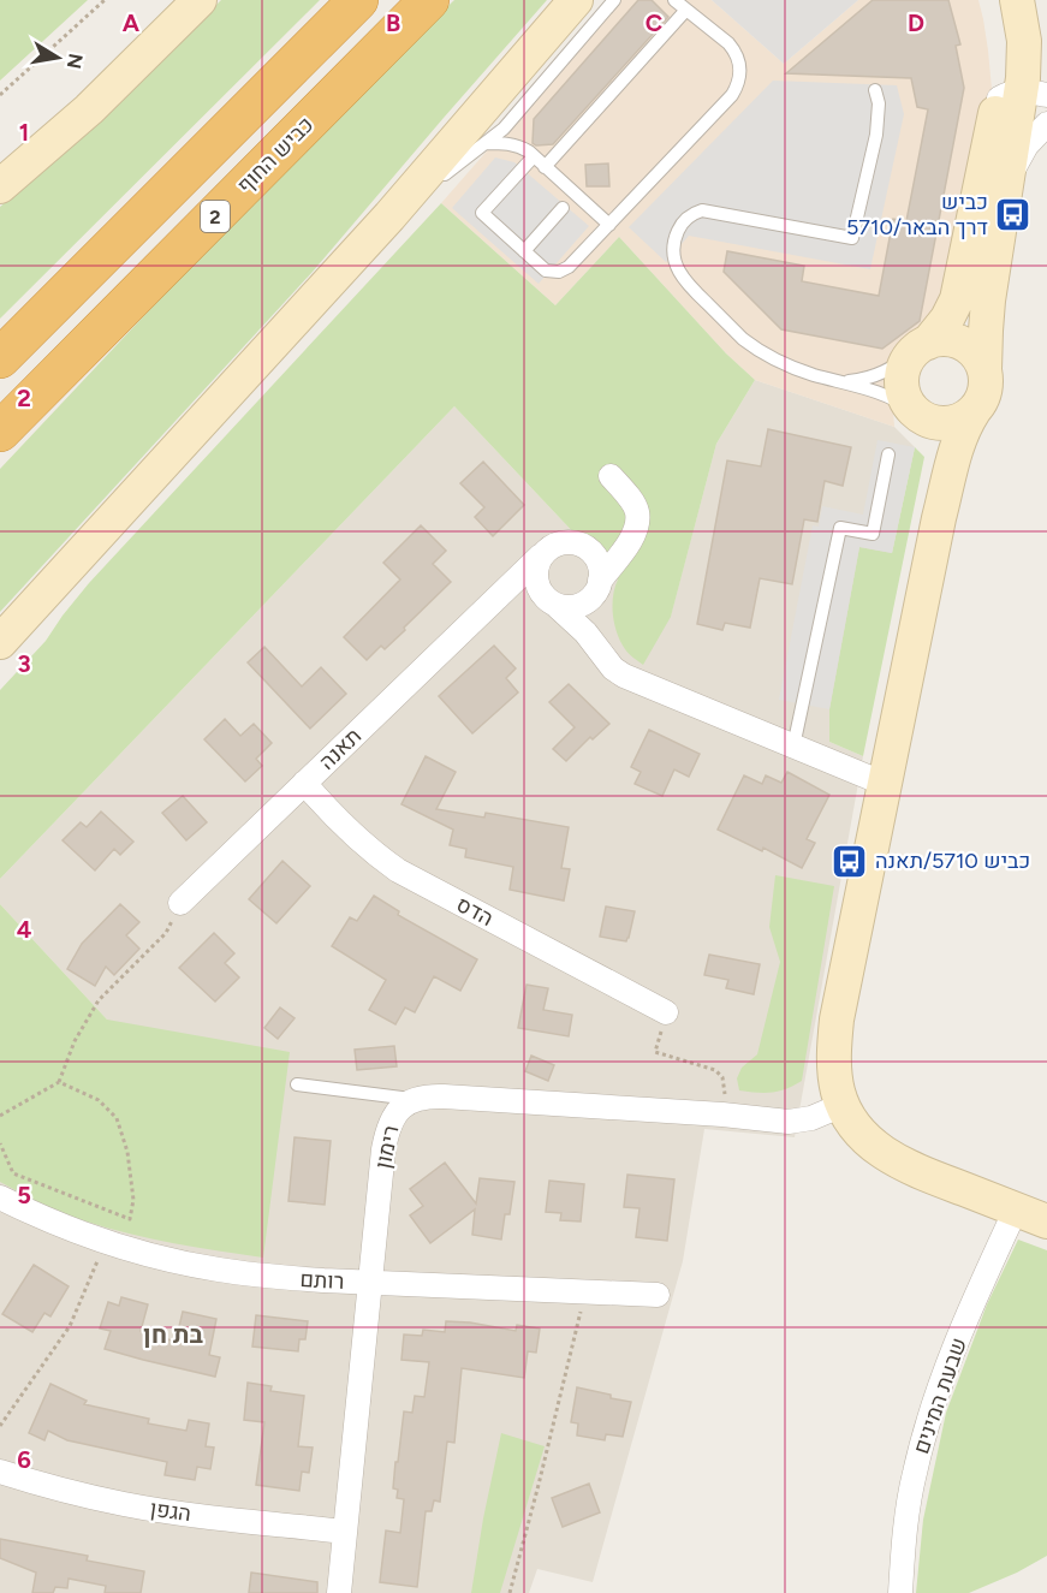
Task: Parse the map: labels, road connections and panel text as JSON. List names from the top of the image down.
{
  "streets": {
    "highway": ["כביש החוף", "2"],
    "street": [
      "תאנה",
      "הדס",
      "רימון",
      "רותם",
      "שבעת המינים",
      "הגפן"
    ]
  },
  "crossings": [
    ["תאנה", "הדס"],
    ["רימון", "רותם"],
    ["רימון", "הגפן"]
  ],
  "districts": ["בת חן"],
  "places": {
    "bus stop": ["כביש 5710/דרך הבאר", "כביש 5710/תאנה"]
  },
  "north": "right",
  "grid": {
    "columns": [
      "A",
      "B",
      "C",
      "D"
    ],
    "rows": [
      "1",
      "2",
      "3",
      "4",
      "5",
      "6"
    ]
  }
}
